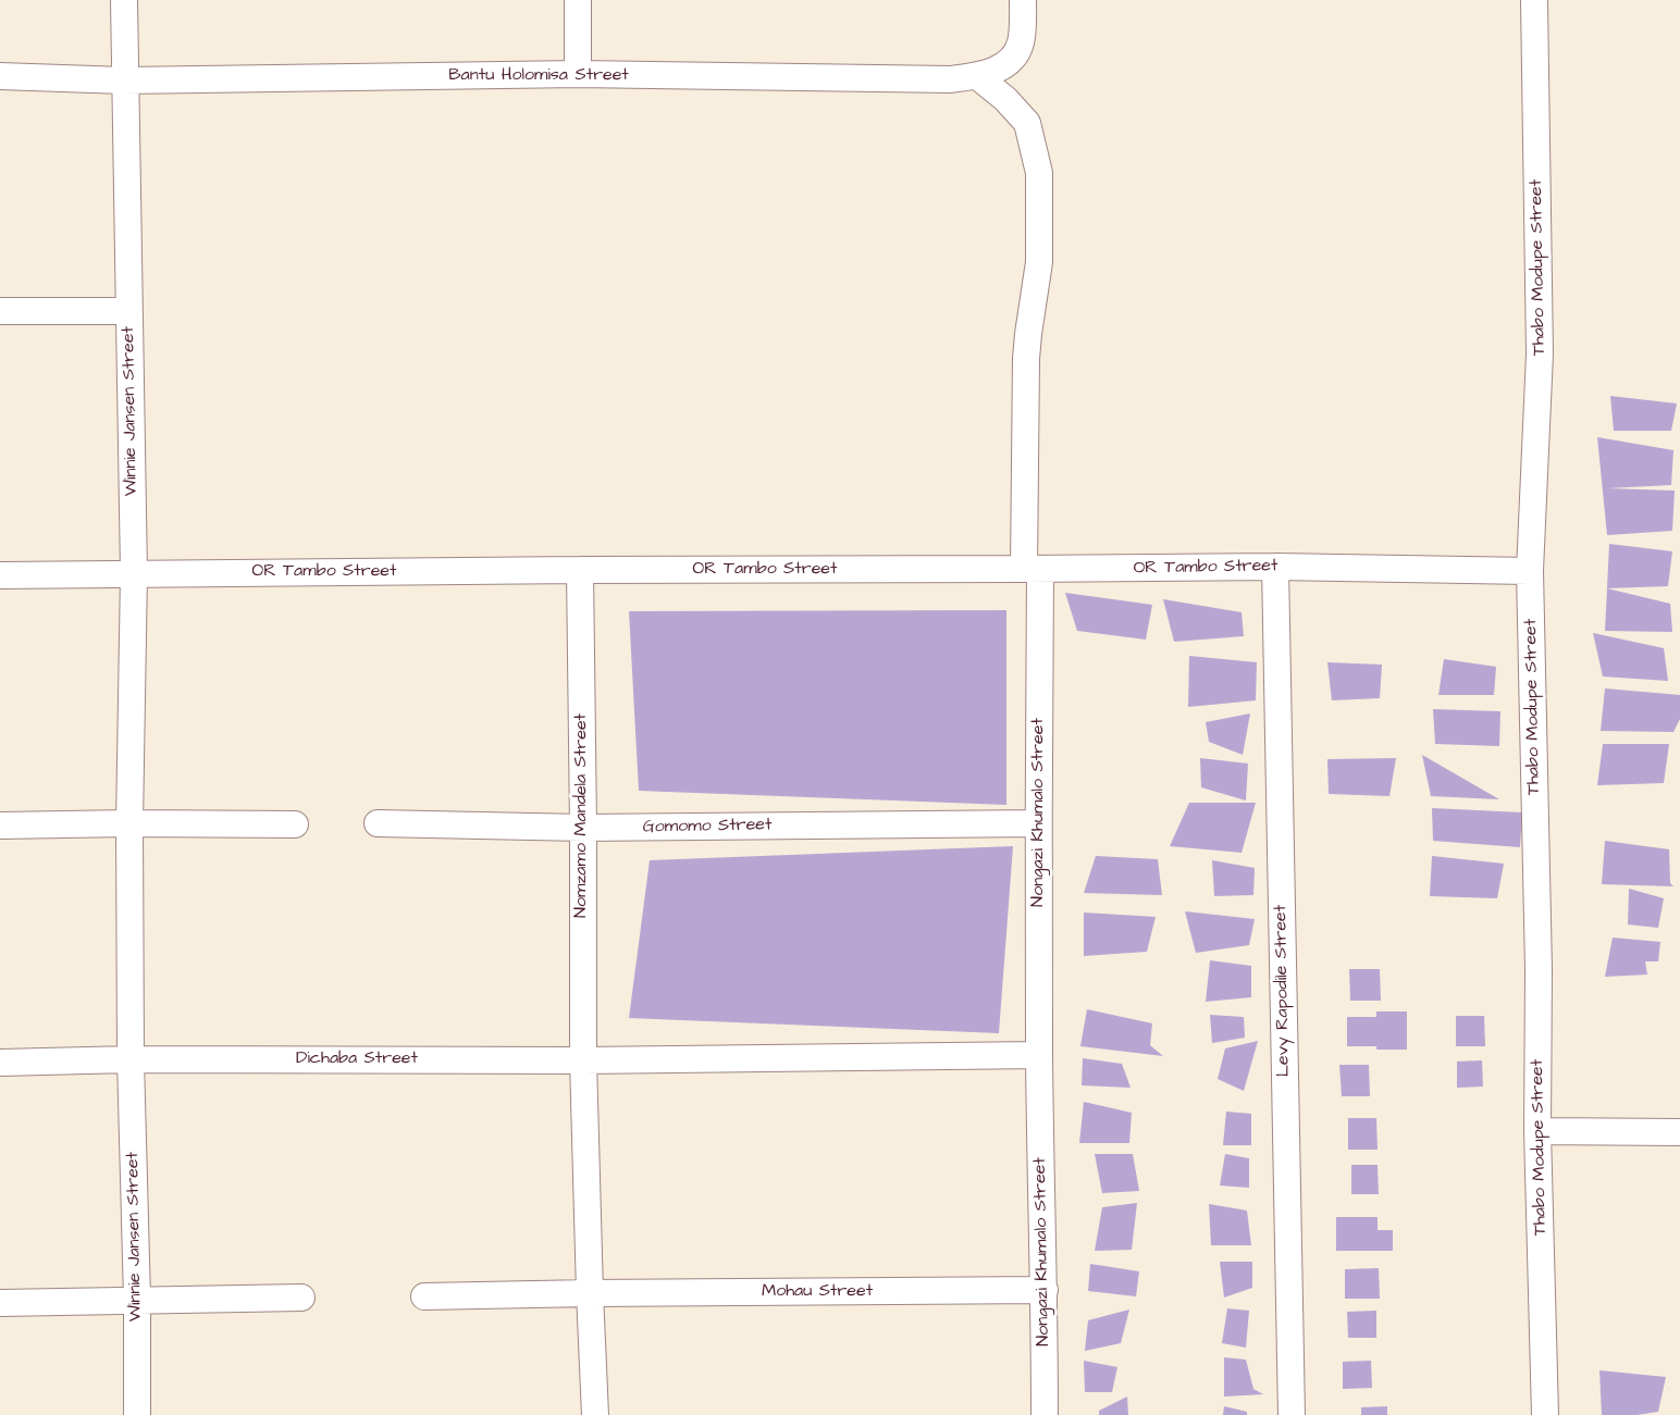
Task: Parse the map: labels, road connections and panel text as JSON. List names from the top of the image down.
{
  "streets": {
    "street": [
      "Bantu Holomisa Street",
      "Thabo Modupe Street",
      "Winnie Jansen Street",
      "OR Tambo Street",
      "Nongazi Khumalo Street",
      "Nomzamo Mandela Street",
      "Gomomo Street",
      "Levy Rapodile Street",
      "Dichaba Street",
      "Mohau Street"
    ]
  },
  "crossings": [
    ["Bantu Holomisa Street", "Winnie Jansen Street"],
    ["Bantu Holomisa Street", "Nongazi Khumalo Street"],
    ["Thabo Modupe Street", "OR Tambo Street"],
    ["Winnie Jansen Street", "OR Tambo Street"],
    ["Winnie Jansen Street", "Dichaba Street"],
    ["OR Tambo Street", "Nongazi Khumalo Street"],
    ["OR Tambo Street", "Nomzamo Mandela Street"],
    ["OR Tambo Street", "Levy Rapodile Street"],
    ["Nongazi Khumalo Street", "Gomomo Street"],
    ["Nongazi Khumalo Street", "Mohau Street"],
    ["Nomzamo Mandela Street", "Gomomo Street"],
    ["Nomzamo Mandela Street", "Dichaba Street"],
    ["Nomzamo Mandela Street", "Mohau Street"]
  ]
}
